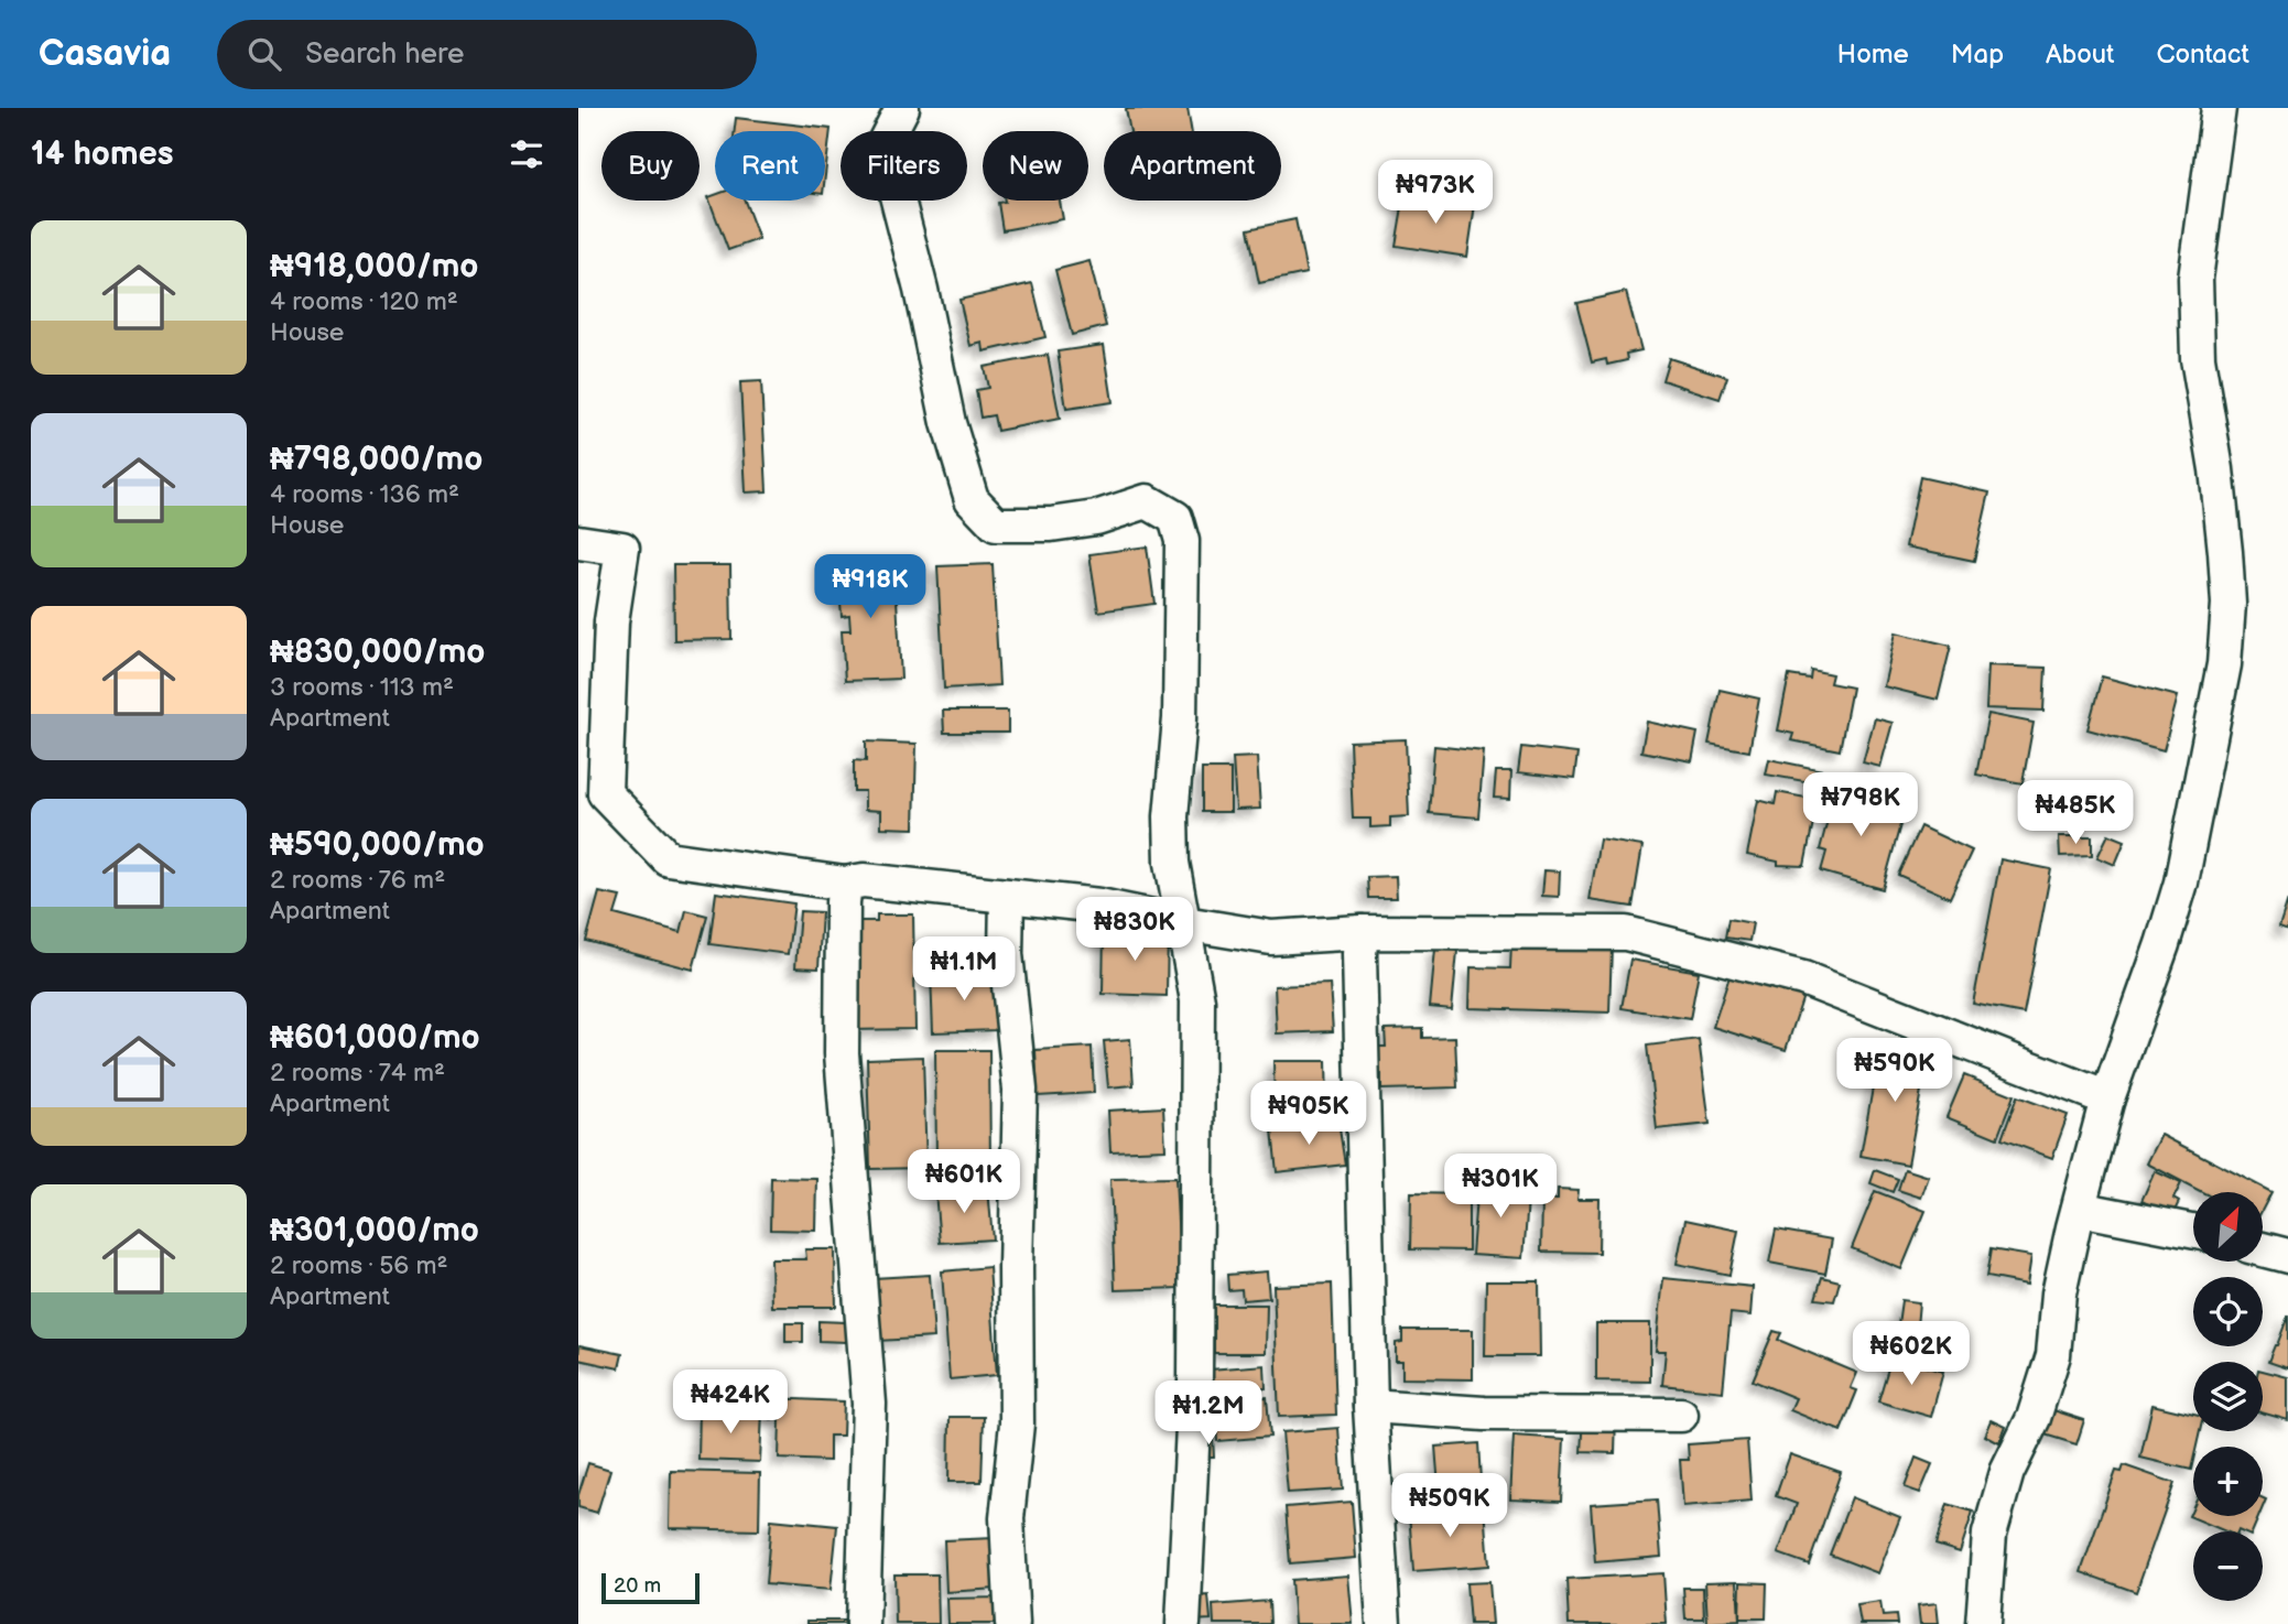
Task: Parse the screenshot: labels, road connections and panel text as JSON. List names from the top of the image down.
{
  "scale_bar": "20 m",
  "north": "top right",
  "page": {
    "header": "Casavia",
    "search": "Search here",
    "nav": [
      "Home",
      "Map",
      "About",
      "Contact"
    ],
    "heading": "14 homes",
    "chip": [
      "Buy",
      "Rent",
      "Filters",
      "New",
      "Apartment"
    ],
    "price": [
      "₦973K",
      "₦918K",
      "₦798K",
      "₦485K",
      "₦830K",
      "₦1.1M",
      "₦590K",
      "₦905K",
      "₦601K",
      "₦301K",
      "₦602K",
      "₦424K",
      "₦1.2M",
      "₦509K"
    ],
    "list": [
      {
        "name": "₦918,000/mo",
        "note": "4 rooms · 120 m² · House"
      },
      {
        "name": "₦798,000/mo",
        "note": "4 rooms · 136 m² · House"
      },
      {
        "name": "₦830,000/mo",
        "note": "3 rooms · 113 m² · Apartment"
      },
      {
        "name": "₦590,000/mo",
        "note": "2 rooms · 76 m² · Apartment"
      },
      {
        "name": "₦601,000/mo",
        "note": "2 rooms · 74 m² · Apartment"
      },
      {
        "name": "₦301,000/mo",
        "note": "2 rooms · 56 m² · Apartment"
      }
    ],
    "map_buttons": ["+", "−"],
    "scale": "20 m"
  }
}
